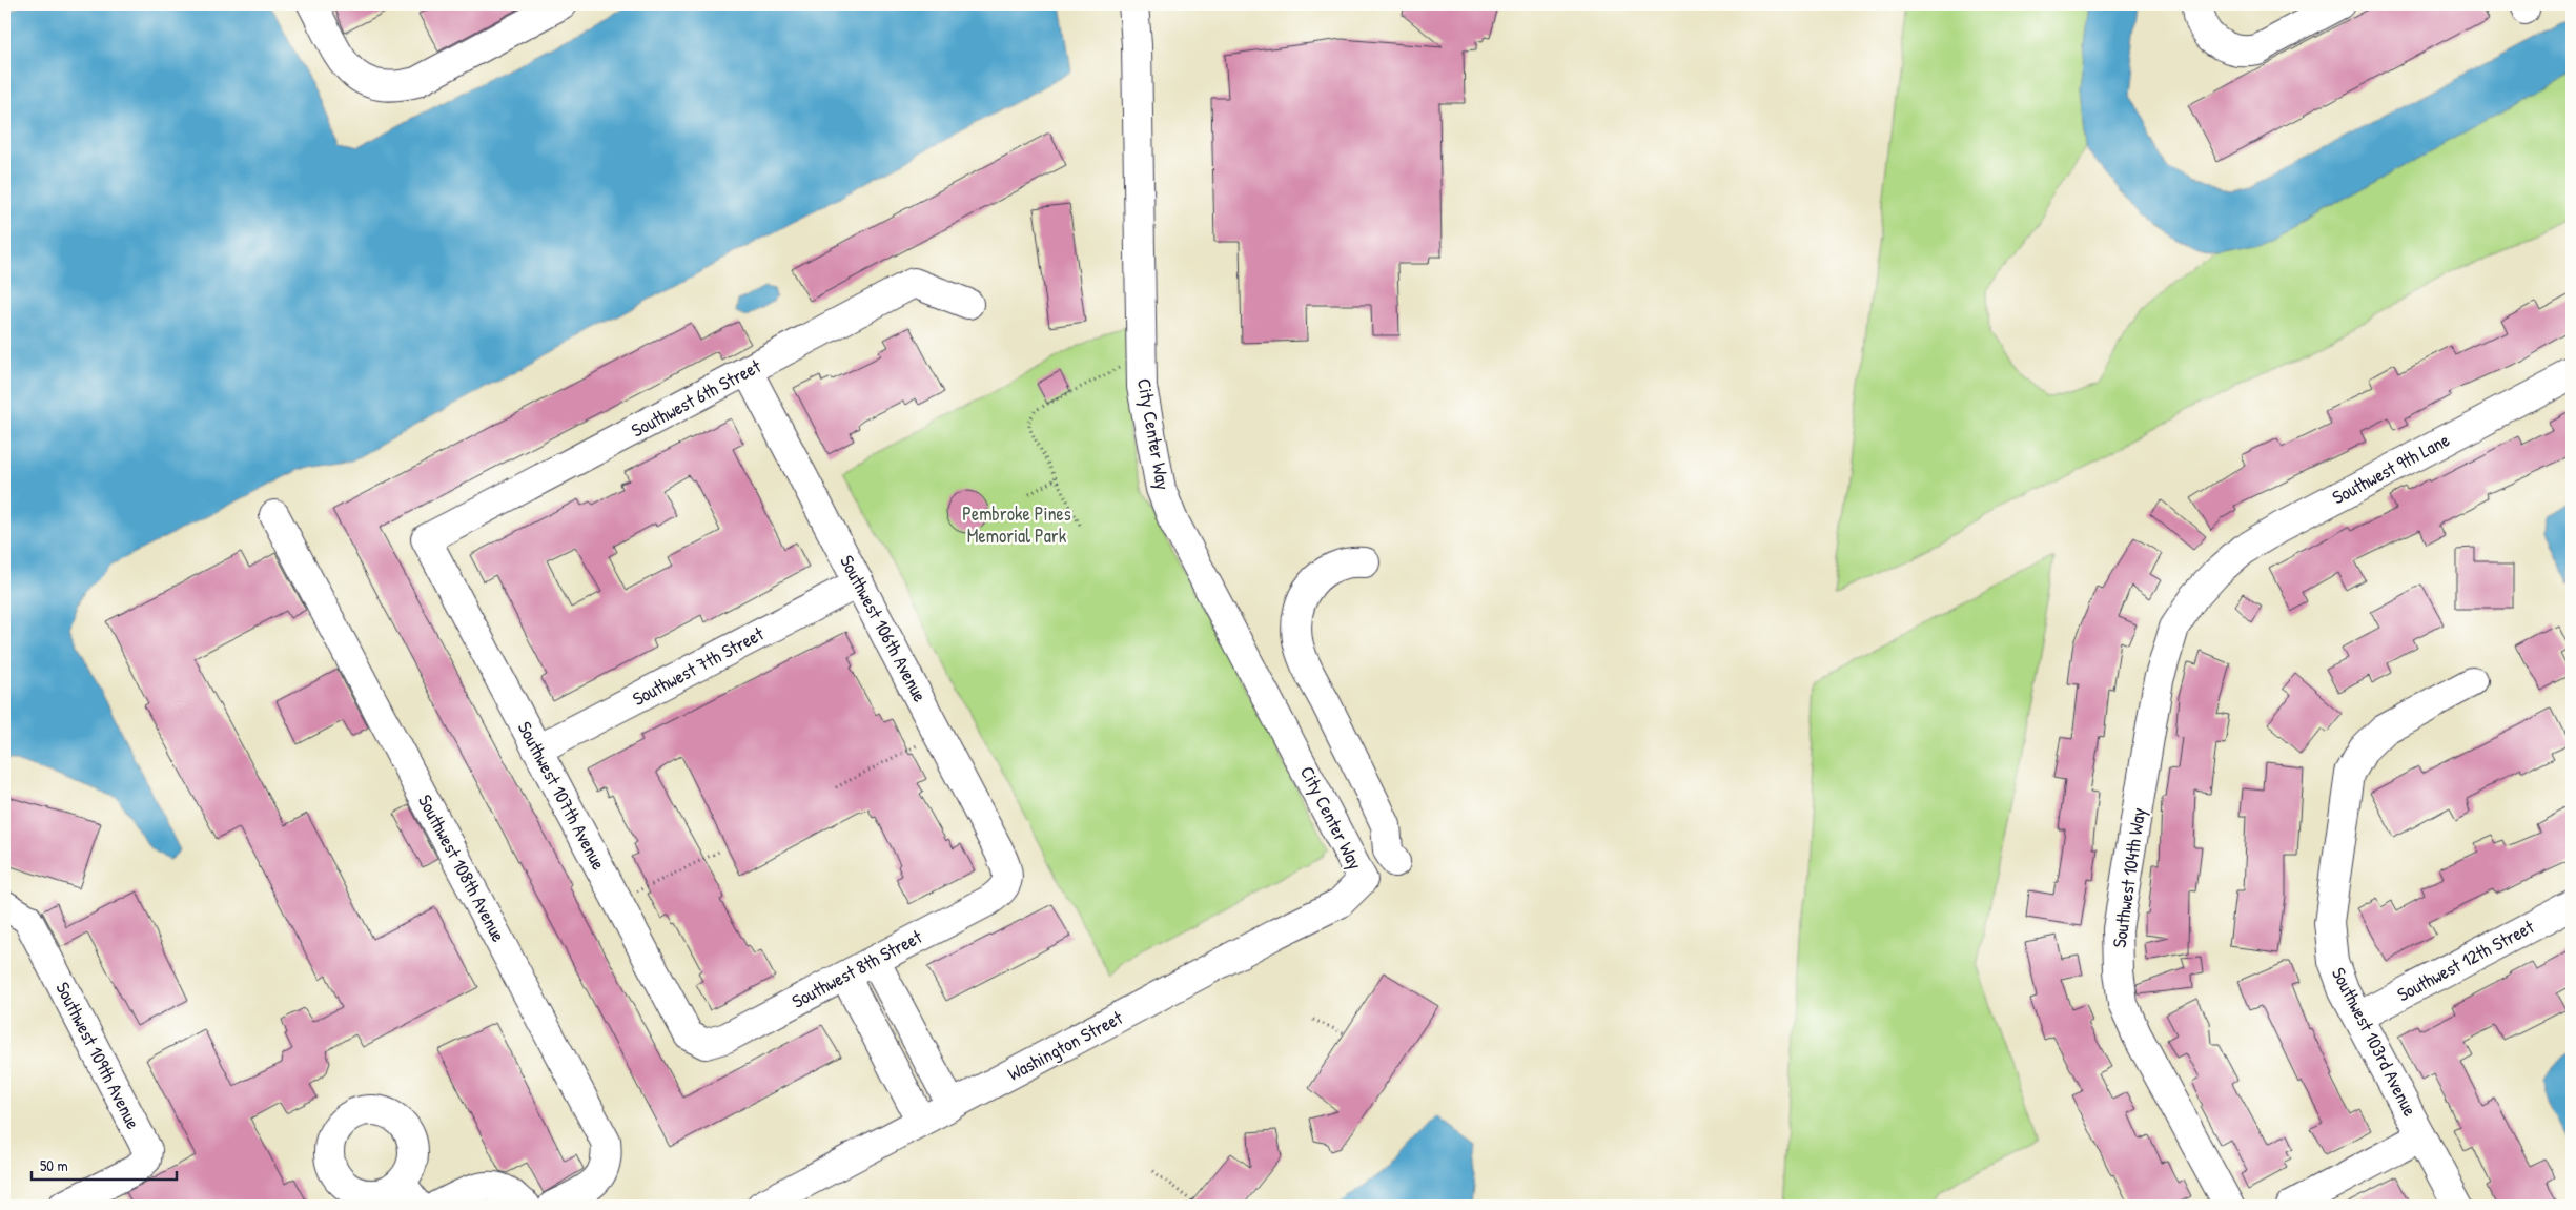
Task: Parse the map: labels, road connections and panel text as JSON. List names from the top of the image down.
{
  "streets": {
    "street": [
      "Southwest 6th Street",
      "City Center Way",
      "Southwest 9th Lane",
      "Southwest 106th Avenue",
      "Southwest 7th Street",
      "Southwest 107th Avenue",
      "Southwest 108th Avenue",
      "Southwest 104th Way",
      "Southwest 12th Street",
      "Southwest 8th Street",
      "Southwest 103rd Avenue",
      "Washington Street",
      "Southwest 109th Avenue"
    ]
  },
  "crossings": [
    ["Southwest 6th Street", "Southwest 106th Avenue"],
    ["Southwest 6th Street", "Southwest 107th Avenue"],
    ["City Center Way", "Washington Street"],
    ["Southwest 9th Lane", "Southwest 104th Way"],
    ["Southwest 106th Avenue", "Southwest 7th Street"],
    ["Southwest 106th Avenue", "Southwest 8th Street"],
    ["Southwest 7th Street", "Southwest 107th Avenue"],
    ["Southwest 107th Avenue", "Southwest 8th Street"],
    ["Southwest 12th Street", "Southwest 103rd Avenue"]
  ],
  "parks": ["Pembroke Pines Memorial Park"],
  "scale_bar": "50 m"
}
